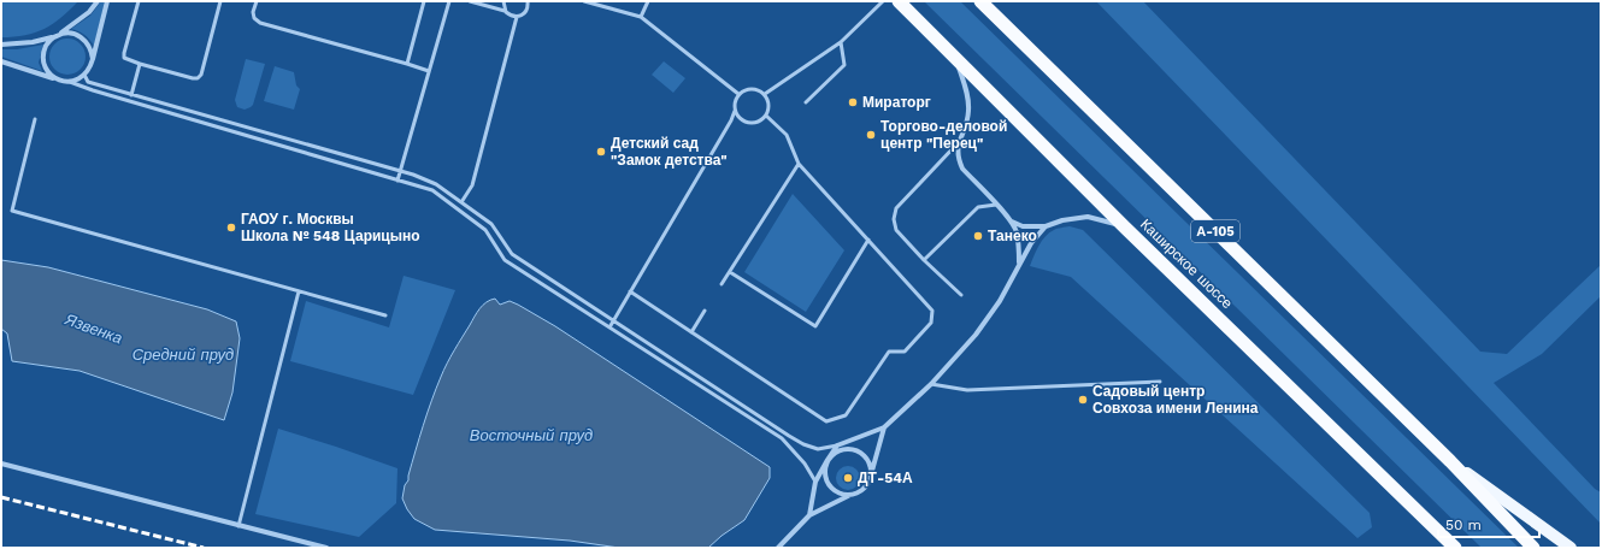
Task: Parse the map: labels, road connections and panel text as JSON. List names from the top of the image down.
{
  "streets": {
    "highway": ["А-105", "Каширское шоссе"]
  },
  "water": ["Язвенка", "Средний пруд", "Восточный пруд"],
  "places": [
    "Мираторг",
    "Торгово-деловой центр \"Перец\"",
    "Детский сад \"Замок детства\"",
    "ГАОУ г. Москвы Школа № 548 Царицыно",
    "Танеко",
    "Садовый центр Совхоза имени Ленина",
    "ДТ-54А"
  ],
  "scale_bar": "50 m"
}
